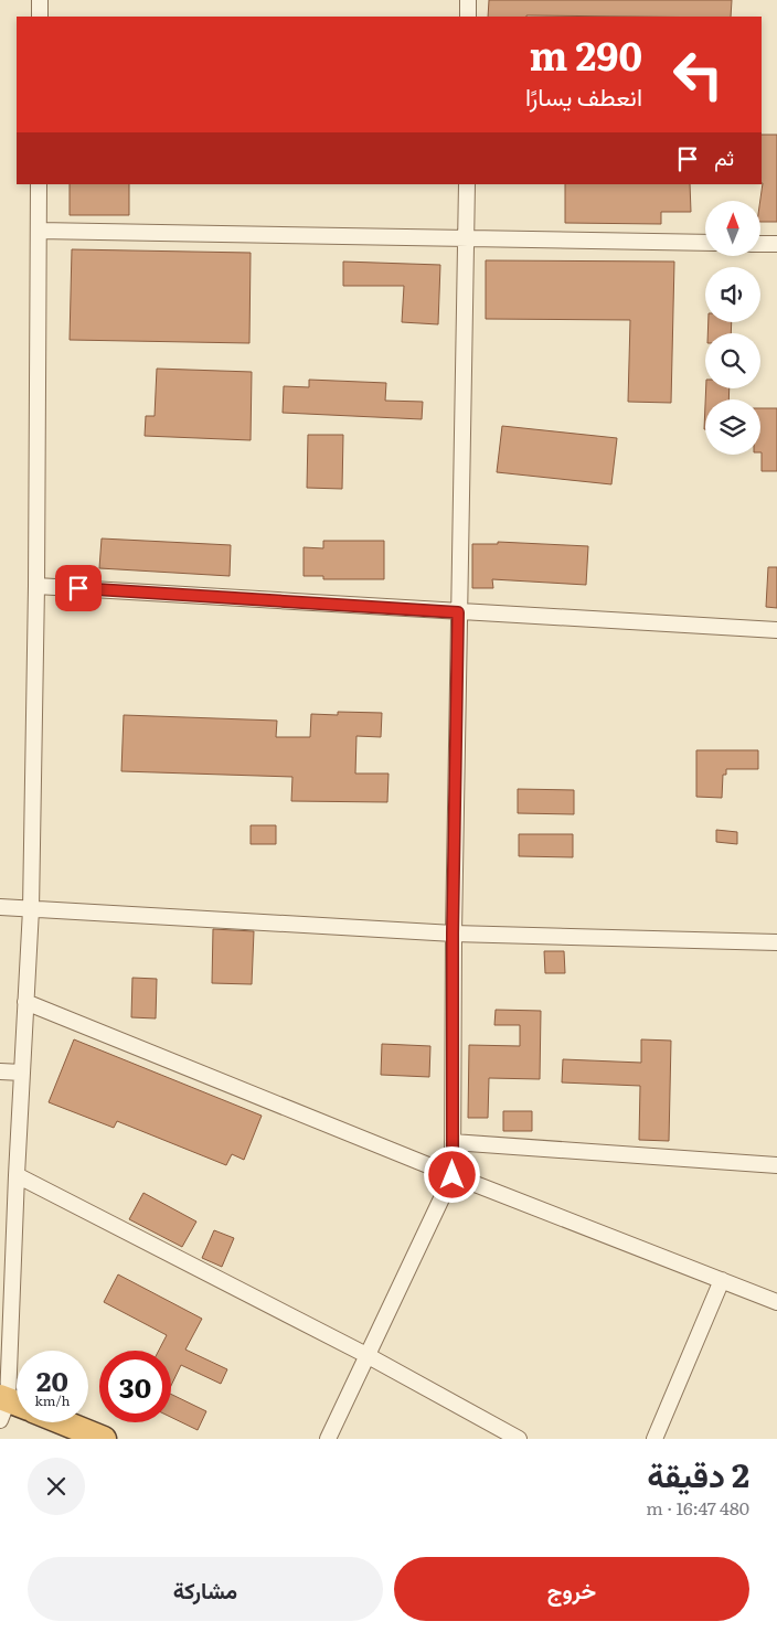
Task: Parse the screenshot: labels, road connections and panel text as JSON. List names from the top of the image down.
{
  "north": "top",
  "page": {
    "turn": ["290 m", "انعطف يسارًا"],
    "then": "ثم",
    "speed": "20 km/h",
    "limit": "30",
    "heading": ["2 دقيقة", "480 m · 16:47"],
    "buttons": ["خروج", "مشاركة"]
  }
}
